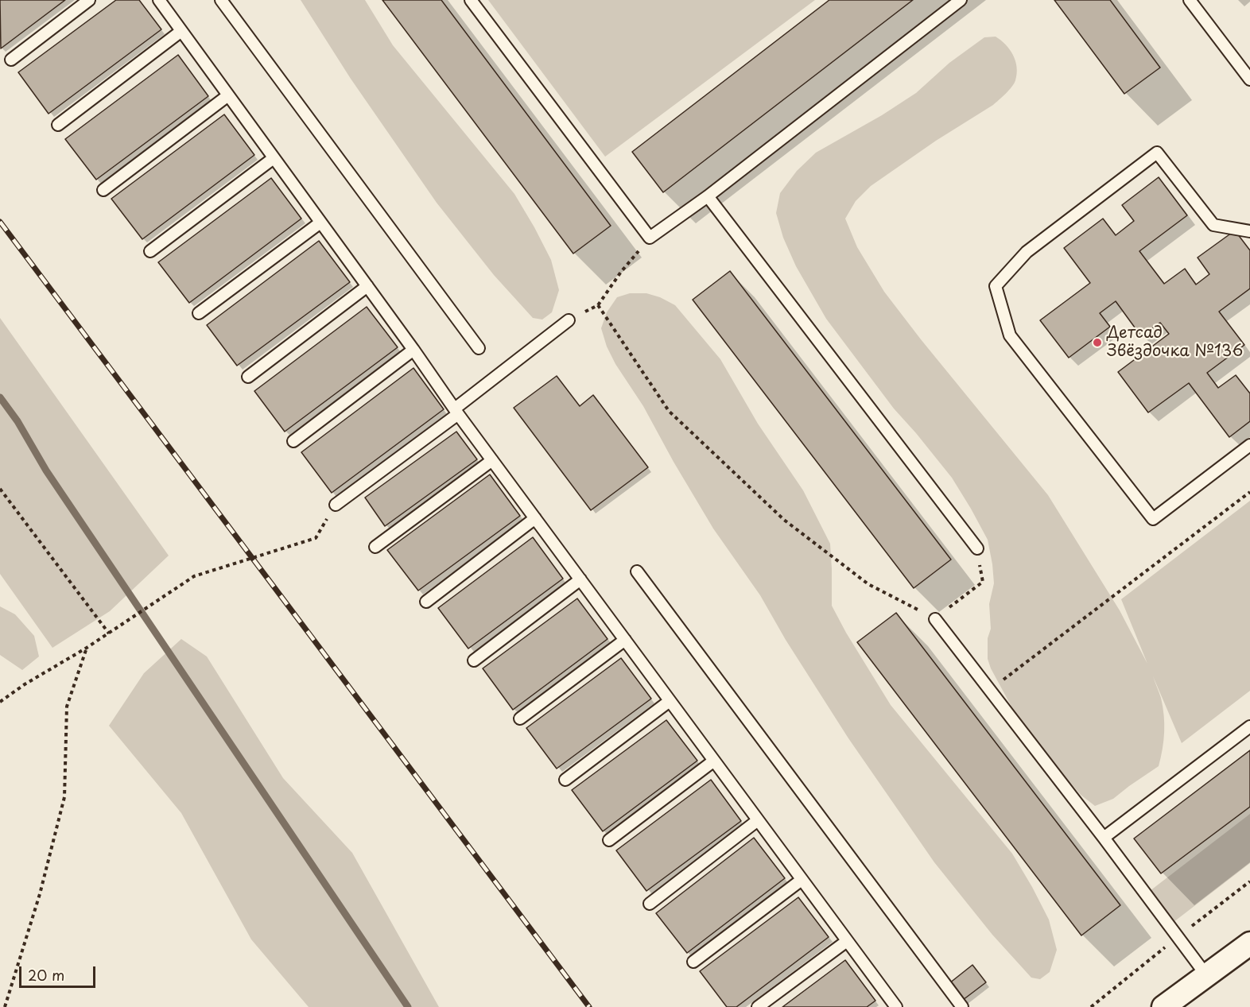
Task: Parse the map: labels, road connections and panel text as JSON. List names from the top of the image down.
{
  "places": ["Детсад Звёздочка №136"],
  "scale_bar": "20 m"
}
